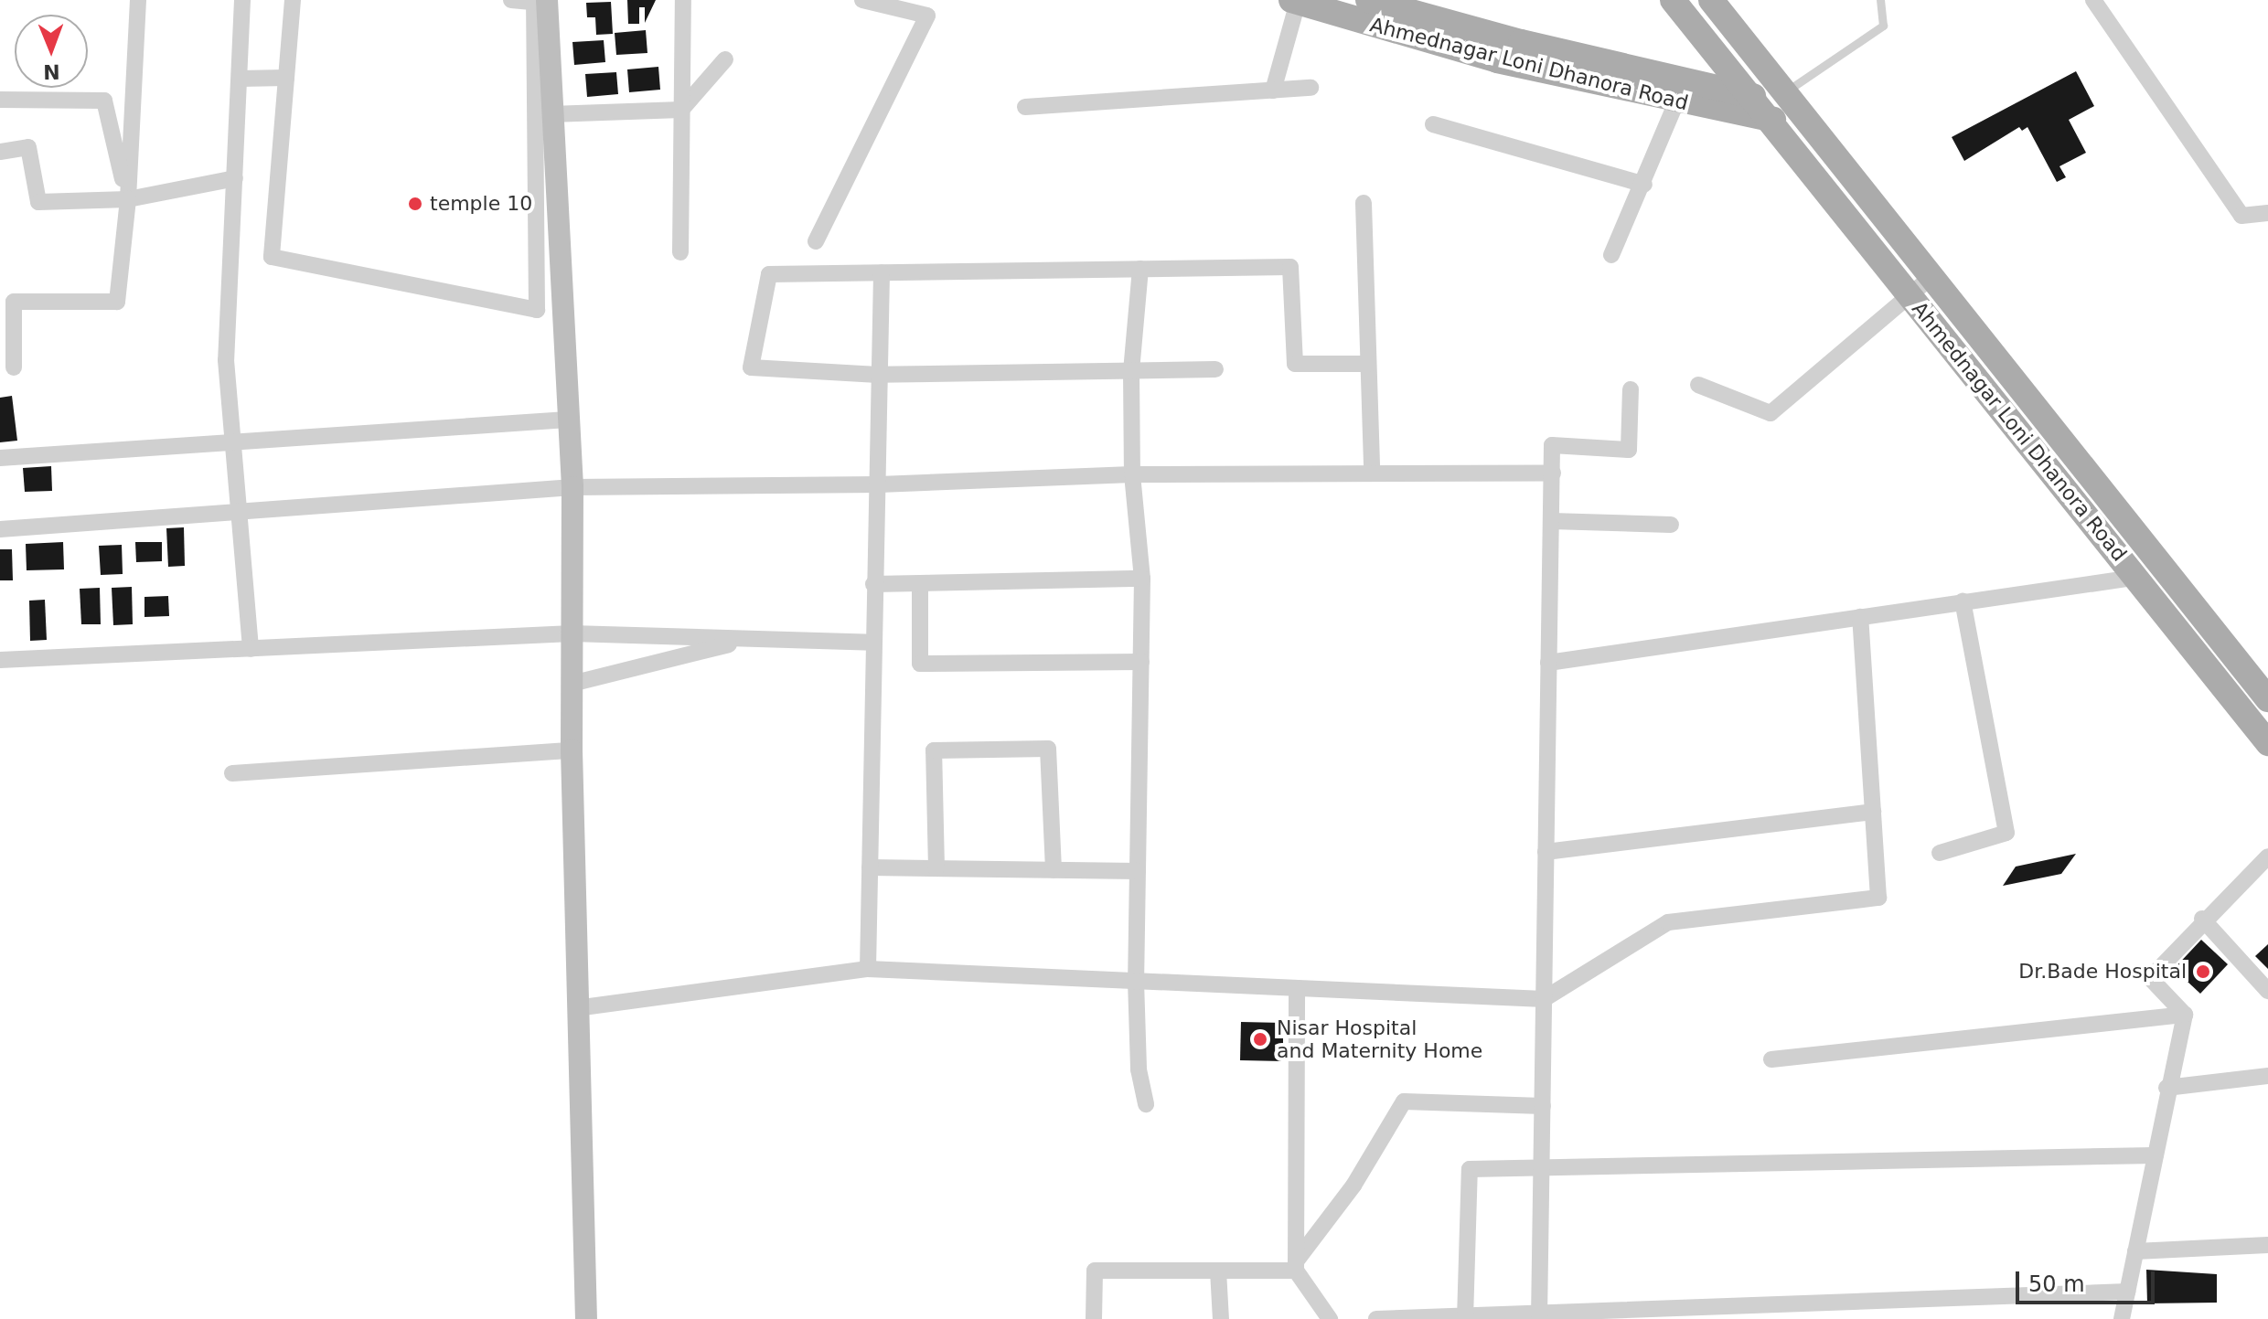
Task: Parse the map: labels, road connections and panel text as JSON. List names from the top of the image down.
{
  "streets": {
    "main road": ["Ahmednagar Loni Dhanora Road"]
  },
  "places": ["temple 10", "Dr.Bade Hospital", "Nisar Hospital and Maternity Home"],
  "scale_bar": "50 m",
  "north": "bottom"
}
